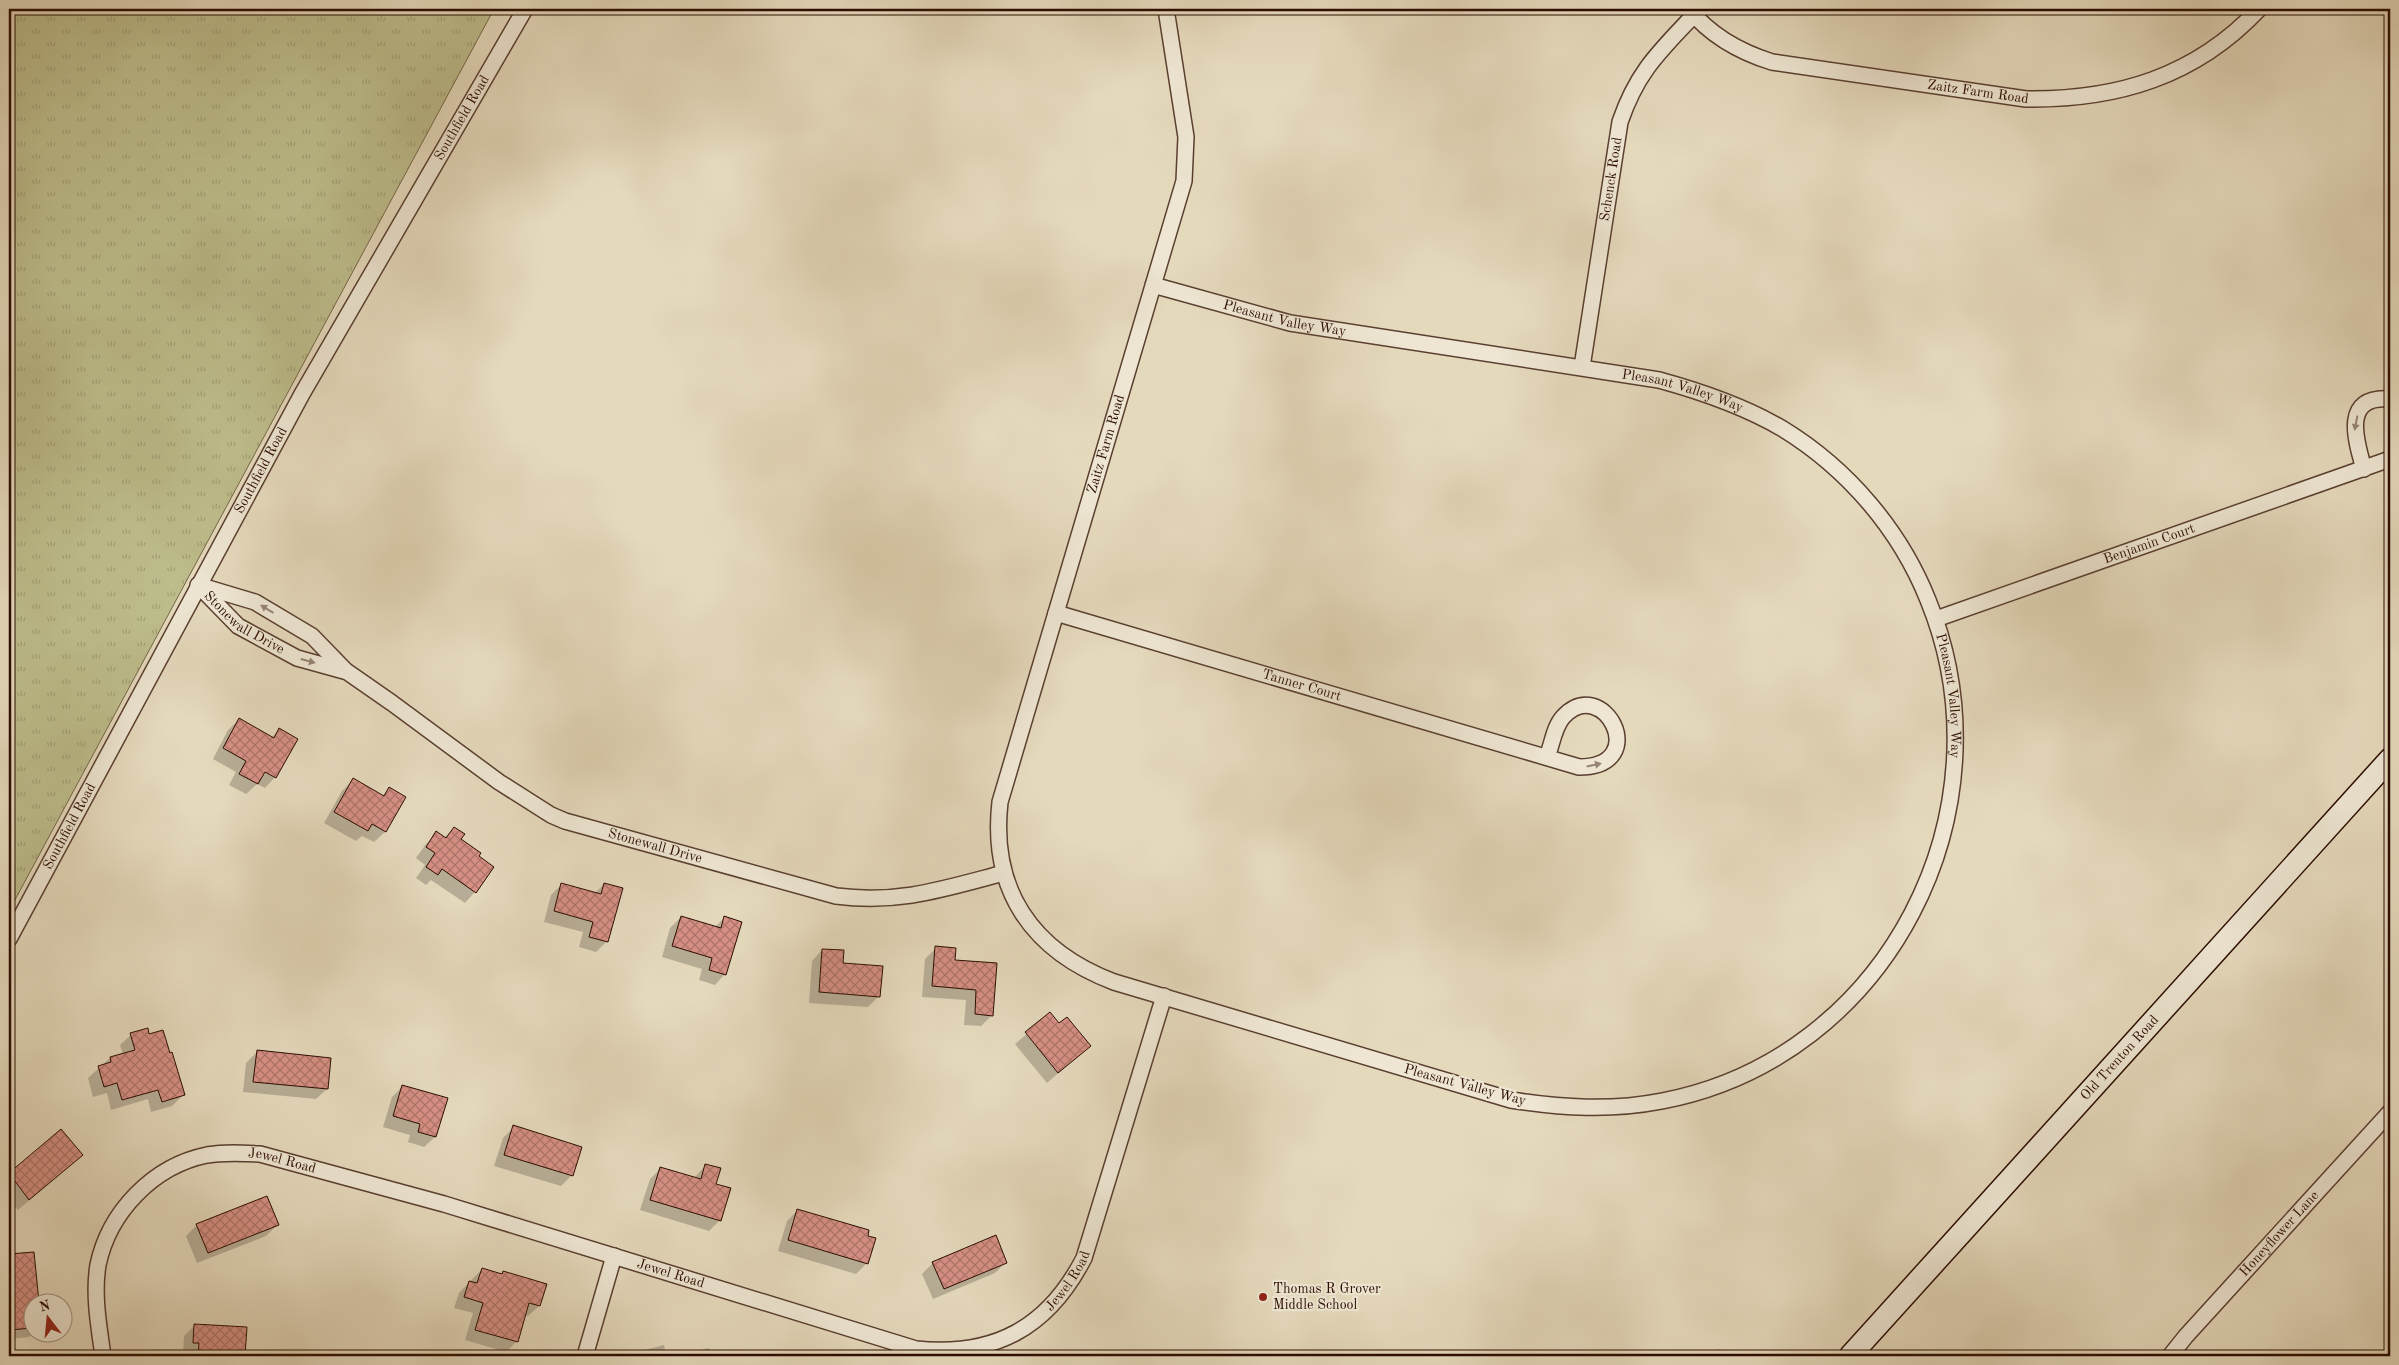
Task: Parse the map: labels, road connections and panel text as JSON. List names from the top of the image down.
{
  "streets": {
    "main road": ["Old Trenton Road"],
    "street": [
      "Zaitz Farm Road",
      "Southfield Road",
      "Schenck Road",
      "Pleasant Valley Way",
      "Benjamin Court",
      "Stonewall Drive",
      "Tanner Court",
      "Jewel Road",
      "Honeyflower Lane"
    ]
  },
  "crossings": [
    ["Zaitz Farm Road", "Schenck Road"],
    ["Zaitz Farm Road", "Pleasant Valley Way"],
    ["Zaitz Farm Road", "Stonewall Drive"],
    ["Zaitz Farm Road", "Tanner Court"],
    ["Southfield Road", "Stonewall Drive"],
    ["Schenck Road", "Pleasant Valley Way"],
    ["Pleasant Valley Way", "Benjamin Court"],
    ["Pleasant Valley Way", "Stonewall Drive"],
    ["Pleasant Valley Way", "Jewel Road"]
  ],
  "places": ["Thomas R Grover Middle School"],
  "north": "top"
}
